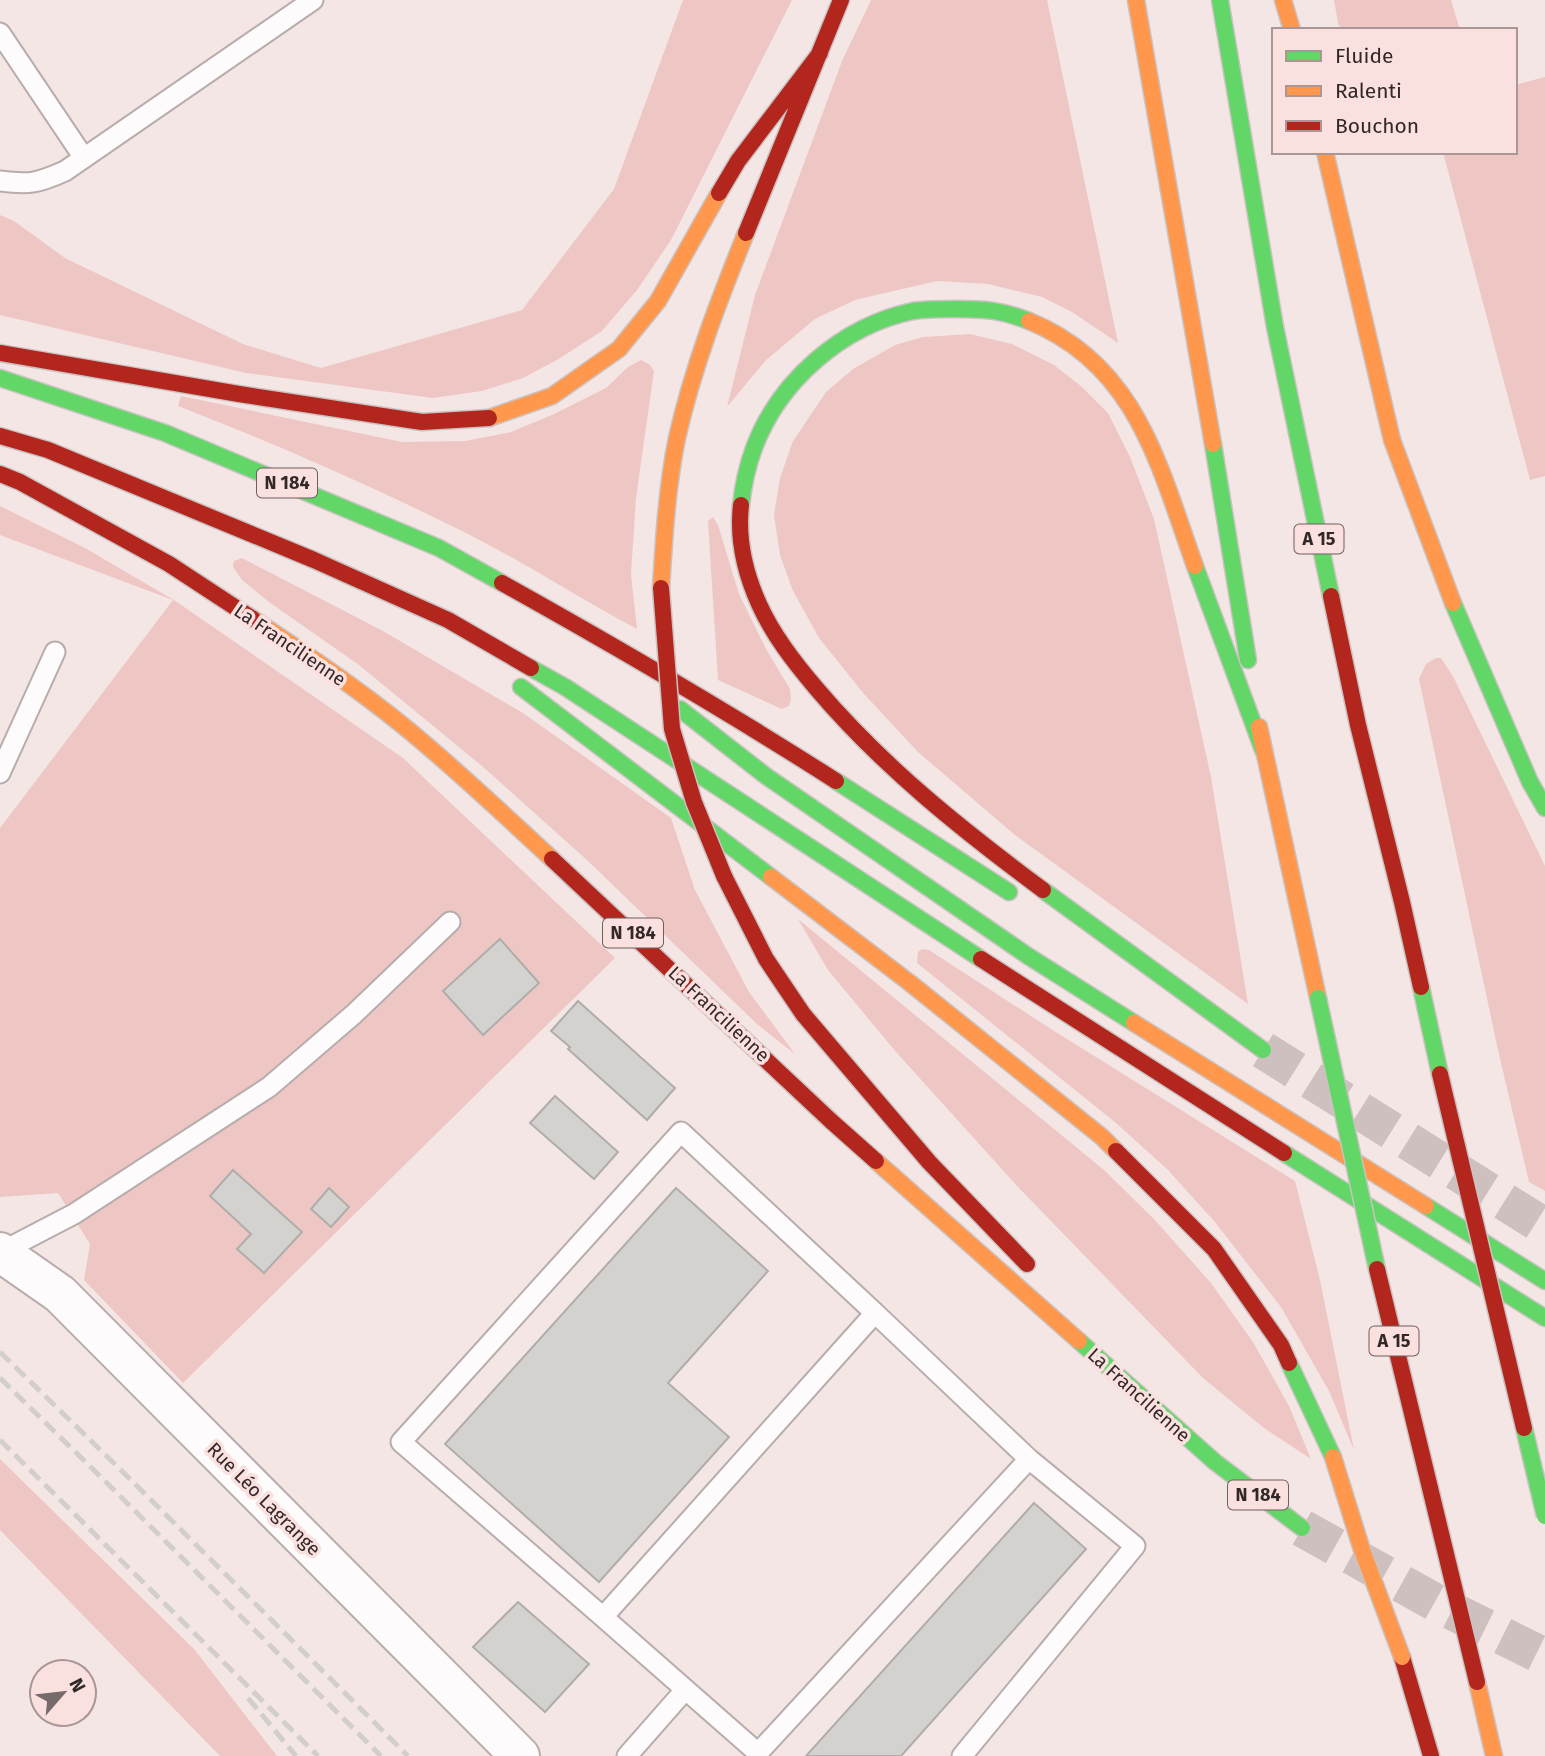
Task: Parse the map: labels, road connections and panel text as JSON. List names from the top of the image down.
{
  "streets": {
    "highway": ["N 184", "A 15", "La Francilienne"],
    "street": ["Rue Léo Lagrange"]
  },
  "legend": ["Fluide", "Ralenti", "Bouchon"],
  "north": "top right"
}
